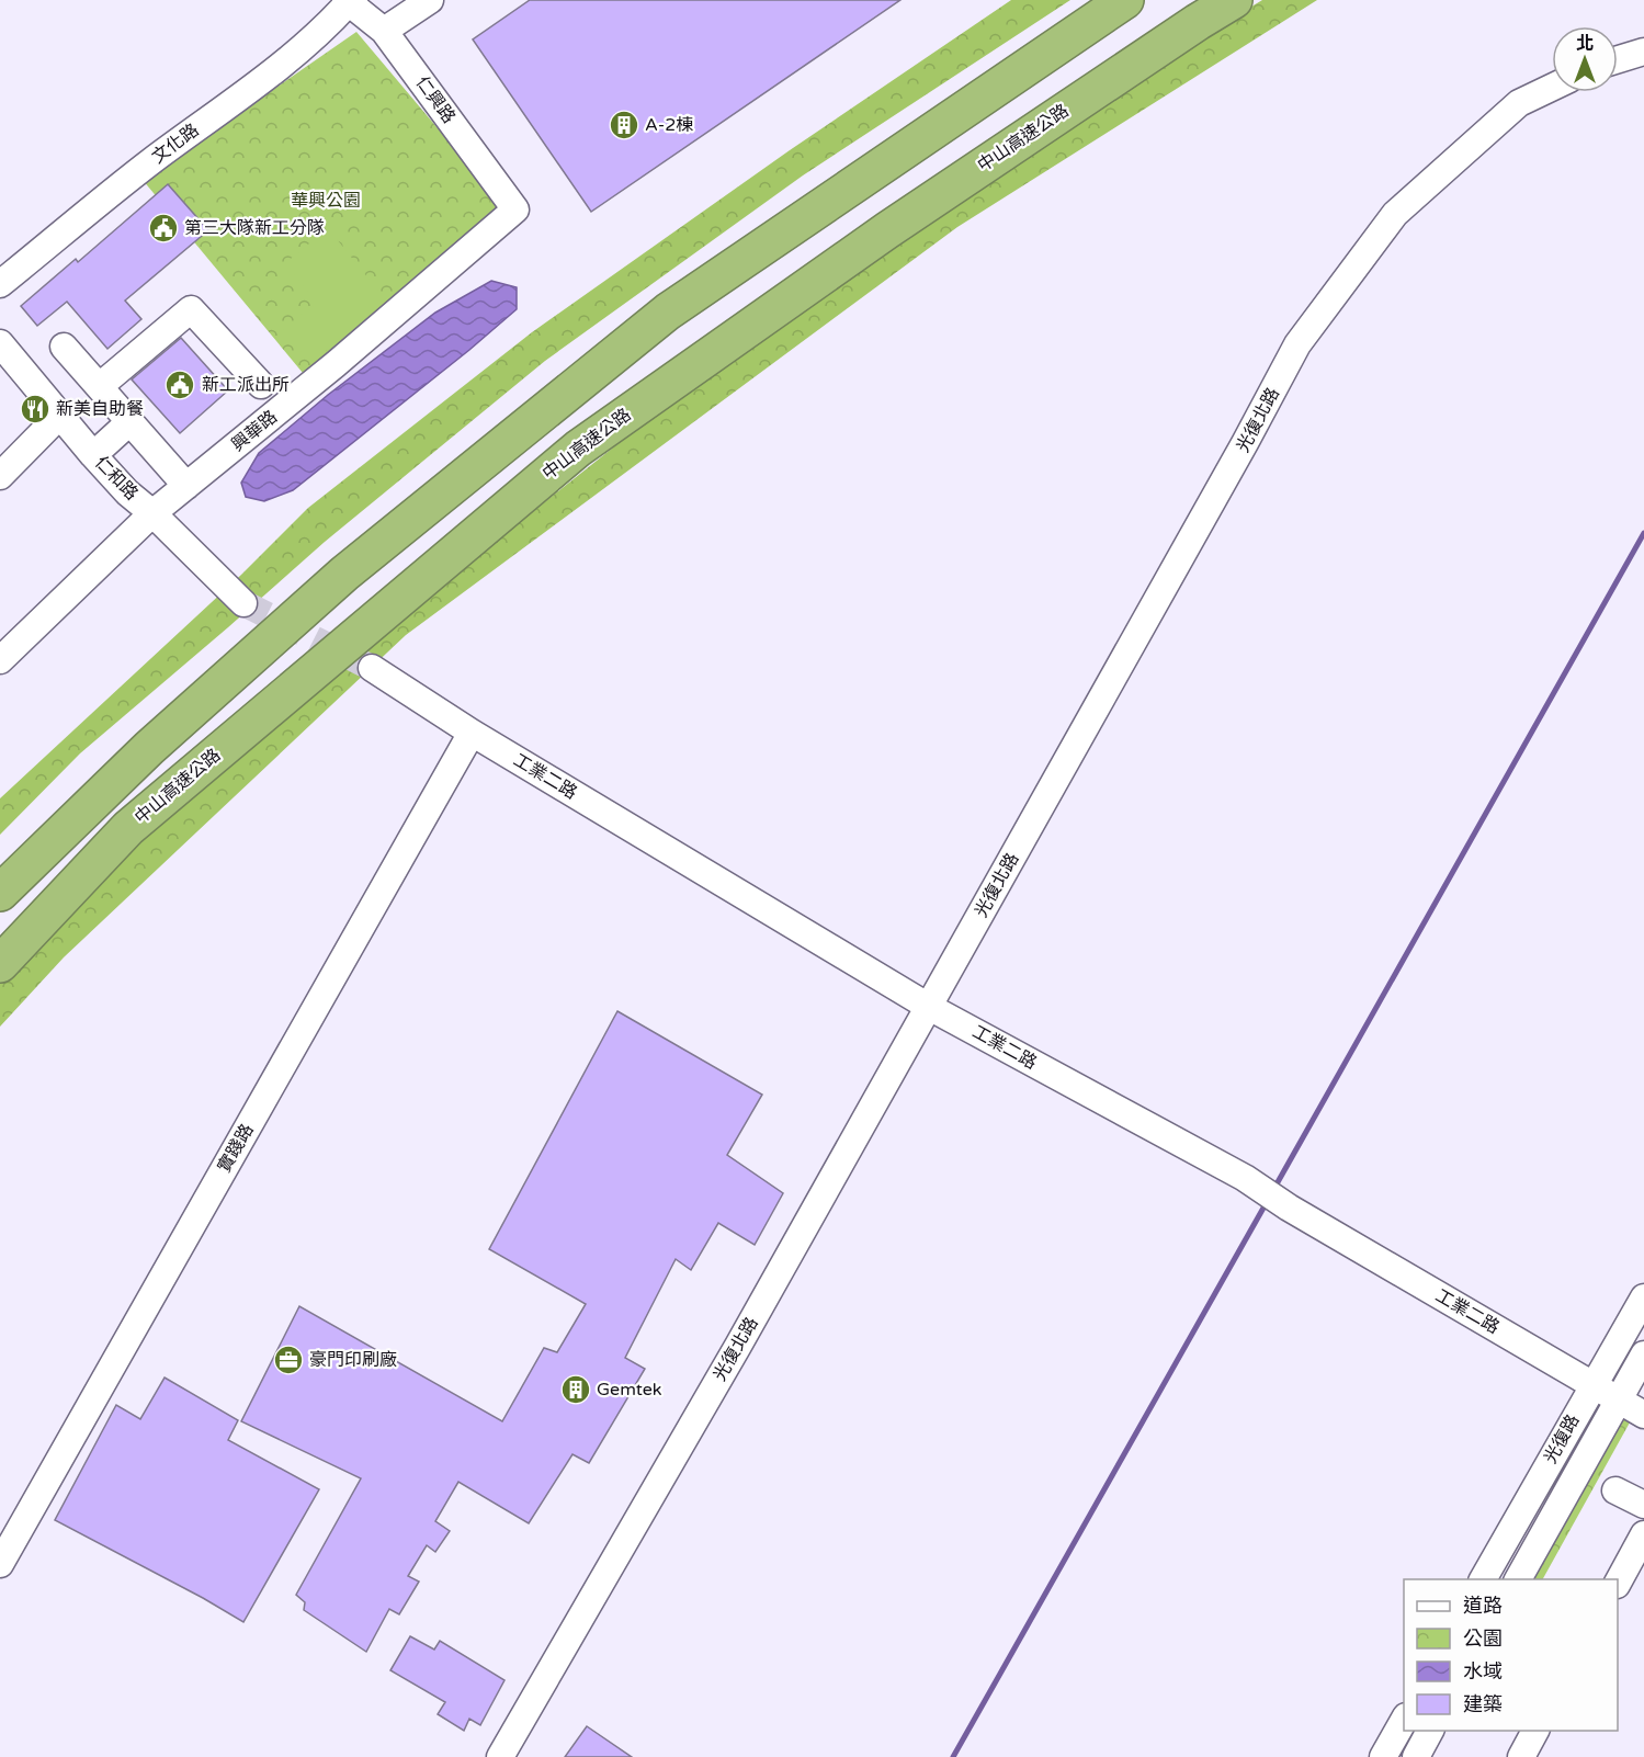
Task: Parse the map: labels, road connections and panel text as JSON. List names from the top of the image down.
{
  "streets": {
    "highway": ["中山高速公路"],
    "street": [
      "仁興路",
      "文化路",
      "光復北路",
      "興華路",
      "仁和路",
      "工業二路",
      "實踐路",
      "光復路"
    ]
  },
  "crossings": [
    ["仁興路", "文化路"],
    ["仁興路", "興華路"],
    ["光復北路", "工業二路"],
    ["興華路", "仁和路"],
    ["工業二路", "實踐路"],
    ["工業二路", "光復路"]
  ],
  "parks": ["華興公園"],
  "places": {
    "building": ["A-2棟", "Gemtek"],
    "public building": ["第三大隊新工分隊", "新工派出所"],
    "restaurant": ["新美自助餐"],
    "office": ["豪門印刷廠"]
  },
  "legend": [
    "道路",
    "公園",
    "水域",
    "建築"
  ],
  "north": "top"
}
